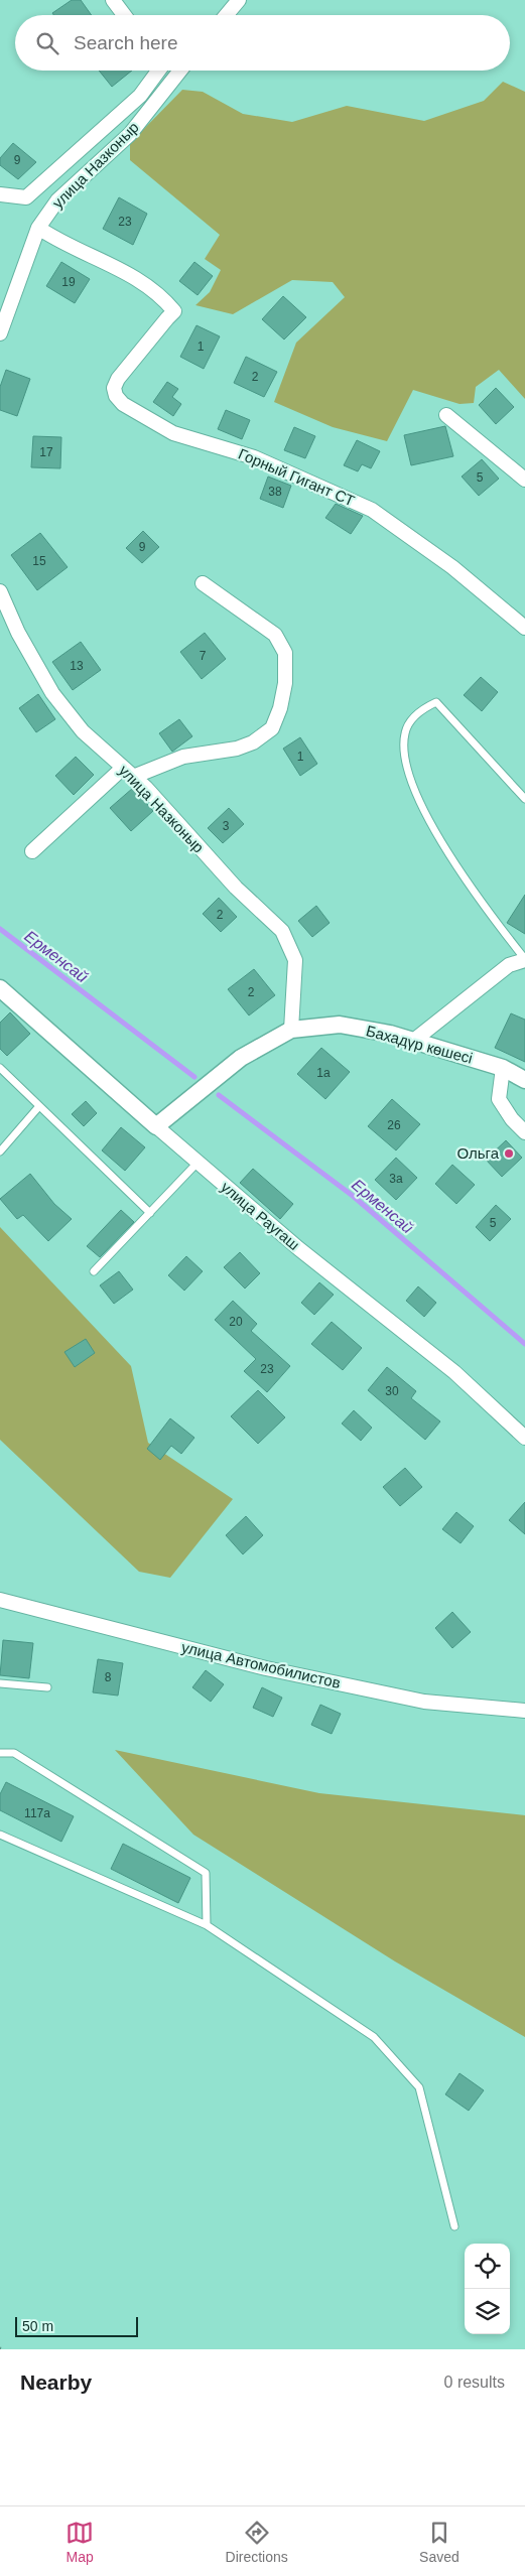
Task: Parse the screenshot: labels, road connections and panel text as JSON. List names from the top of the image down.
{
  "streets": {
    "street": [
      "улица Назконыр",
      "Горный Гигант СТ",
      "Бахадүр көшесі",
      "улица Раугаш",
      "улица Автомобилистов"
    ]
  },
  "crossings": [
    ["улица Назконыр", "Горный Гигант СТ"],
    ["улица Назконыр", "Бахадүр көшесі"],
    ["Бахадүр көшесі", "улица Раугаш"]
  ],
  "water": ["Ерменсай"],
  "places": ["Ольга"],
  "house_numbers": [
    "9",
    "23",
    "19",
    "1",
    "2",
    "17",
    "5",
    "38",
    "9",
    "15",
    "7",
    "13",
    "1",
    "3",
    "2",
    "2",
    "1а",
    "26",
    "3а",
    "5",
    "20",
    "23",
    "30",
    "8",
    "117а"
  ],
  "scale_bar": "50 m",
  "page": {
    "search": "Search here",
    "scale": "50 m",
    "heading": ["Nearby", "0 results"],
    "nav": ["Map", "Directions", "Saved"]
  }
}
